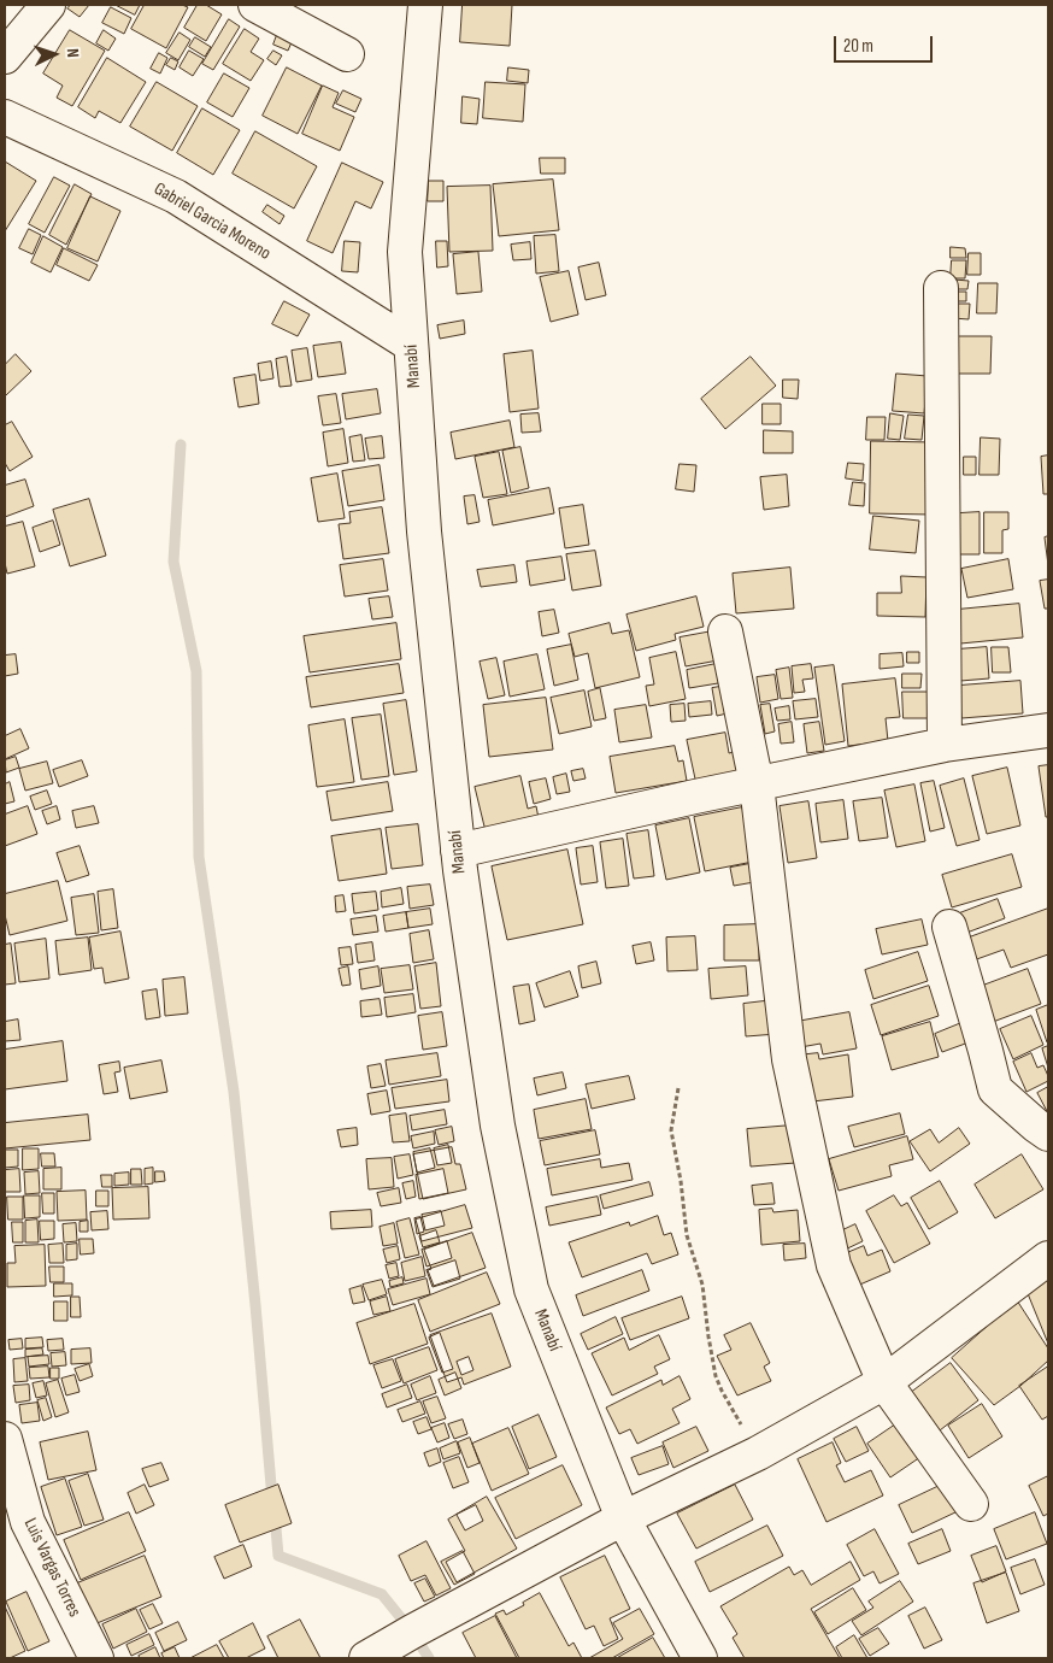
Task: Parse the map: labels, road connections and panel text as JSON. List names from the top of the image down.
{
  "streets": {
    "street": ["Gabriel Garcia Moreno", "Manabí", "Luis Vargas Torres"]
  },
  "crossings": [
    ["Gabriel Garcia Moreno", "Manabí"]
  ],
  "scale_bar": "20 m",
  "north": "right"
}
